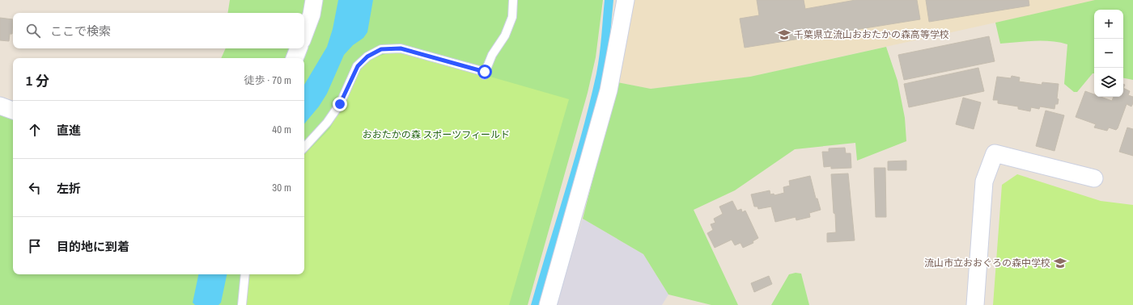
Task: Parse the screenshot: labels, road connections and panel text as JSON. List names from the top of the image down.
{
  "parks": ["おおたかの森 スポーツフィールド"],
  "places": {
    "school or university": ["千葉県立流山おおたかの森高等学校", "流山市立おおぐろの森中学校"]
  },
  "page": {
    "map_buttons": ["+", "−"],
    "search": "ここで検索",
    "heading": ["1 分", "徒歩 · 70 m"],
    "list": [
      ["直進", "40 m"],
      ["左折", "30 m"],
      "目的地に到着"
    ]
  }
}
